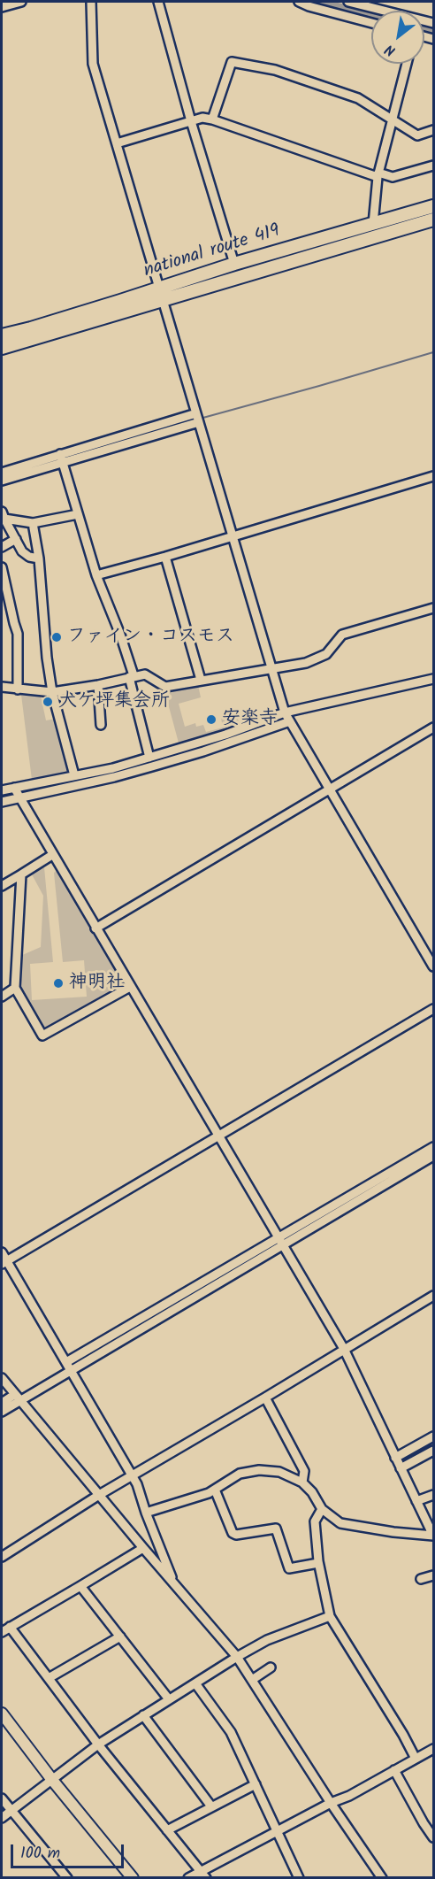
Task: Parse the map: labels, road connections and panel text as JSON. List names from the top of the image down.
{
  "streets": {
    "highway": ["national route 419"]
  },
  "places": [
    "ファイン・コスモス",
    "犬ケ坪集会所",
    "安楽寺",
    "神明社"
  ],
  "scale_bar": "100 m",
  "north": "bottom left"
}
